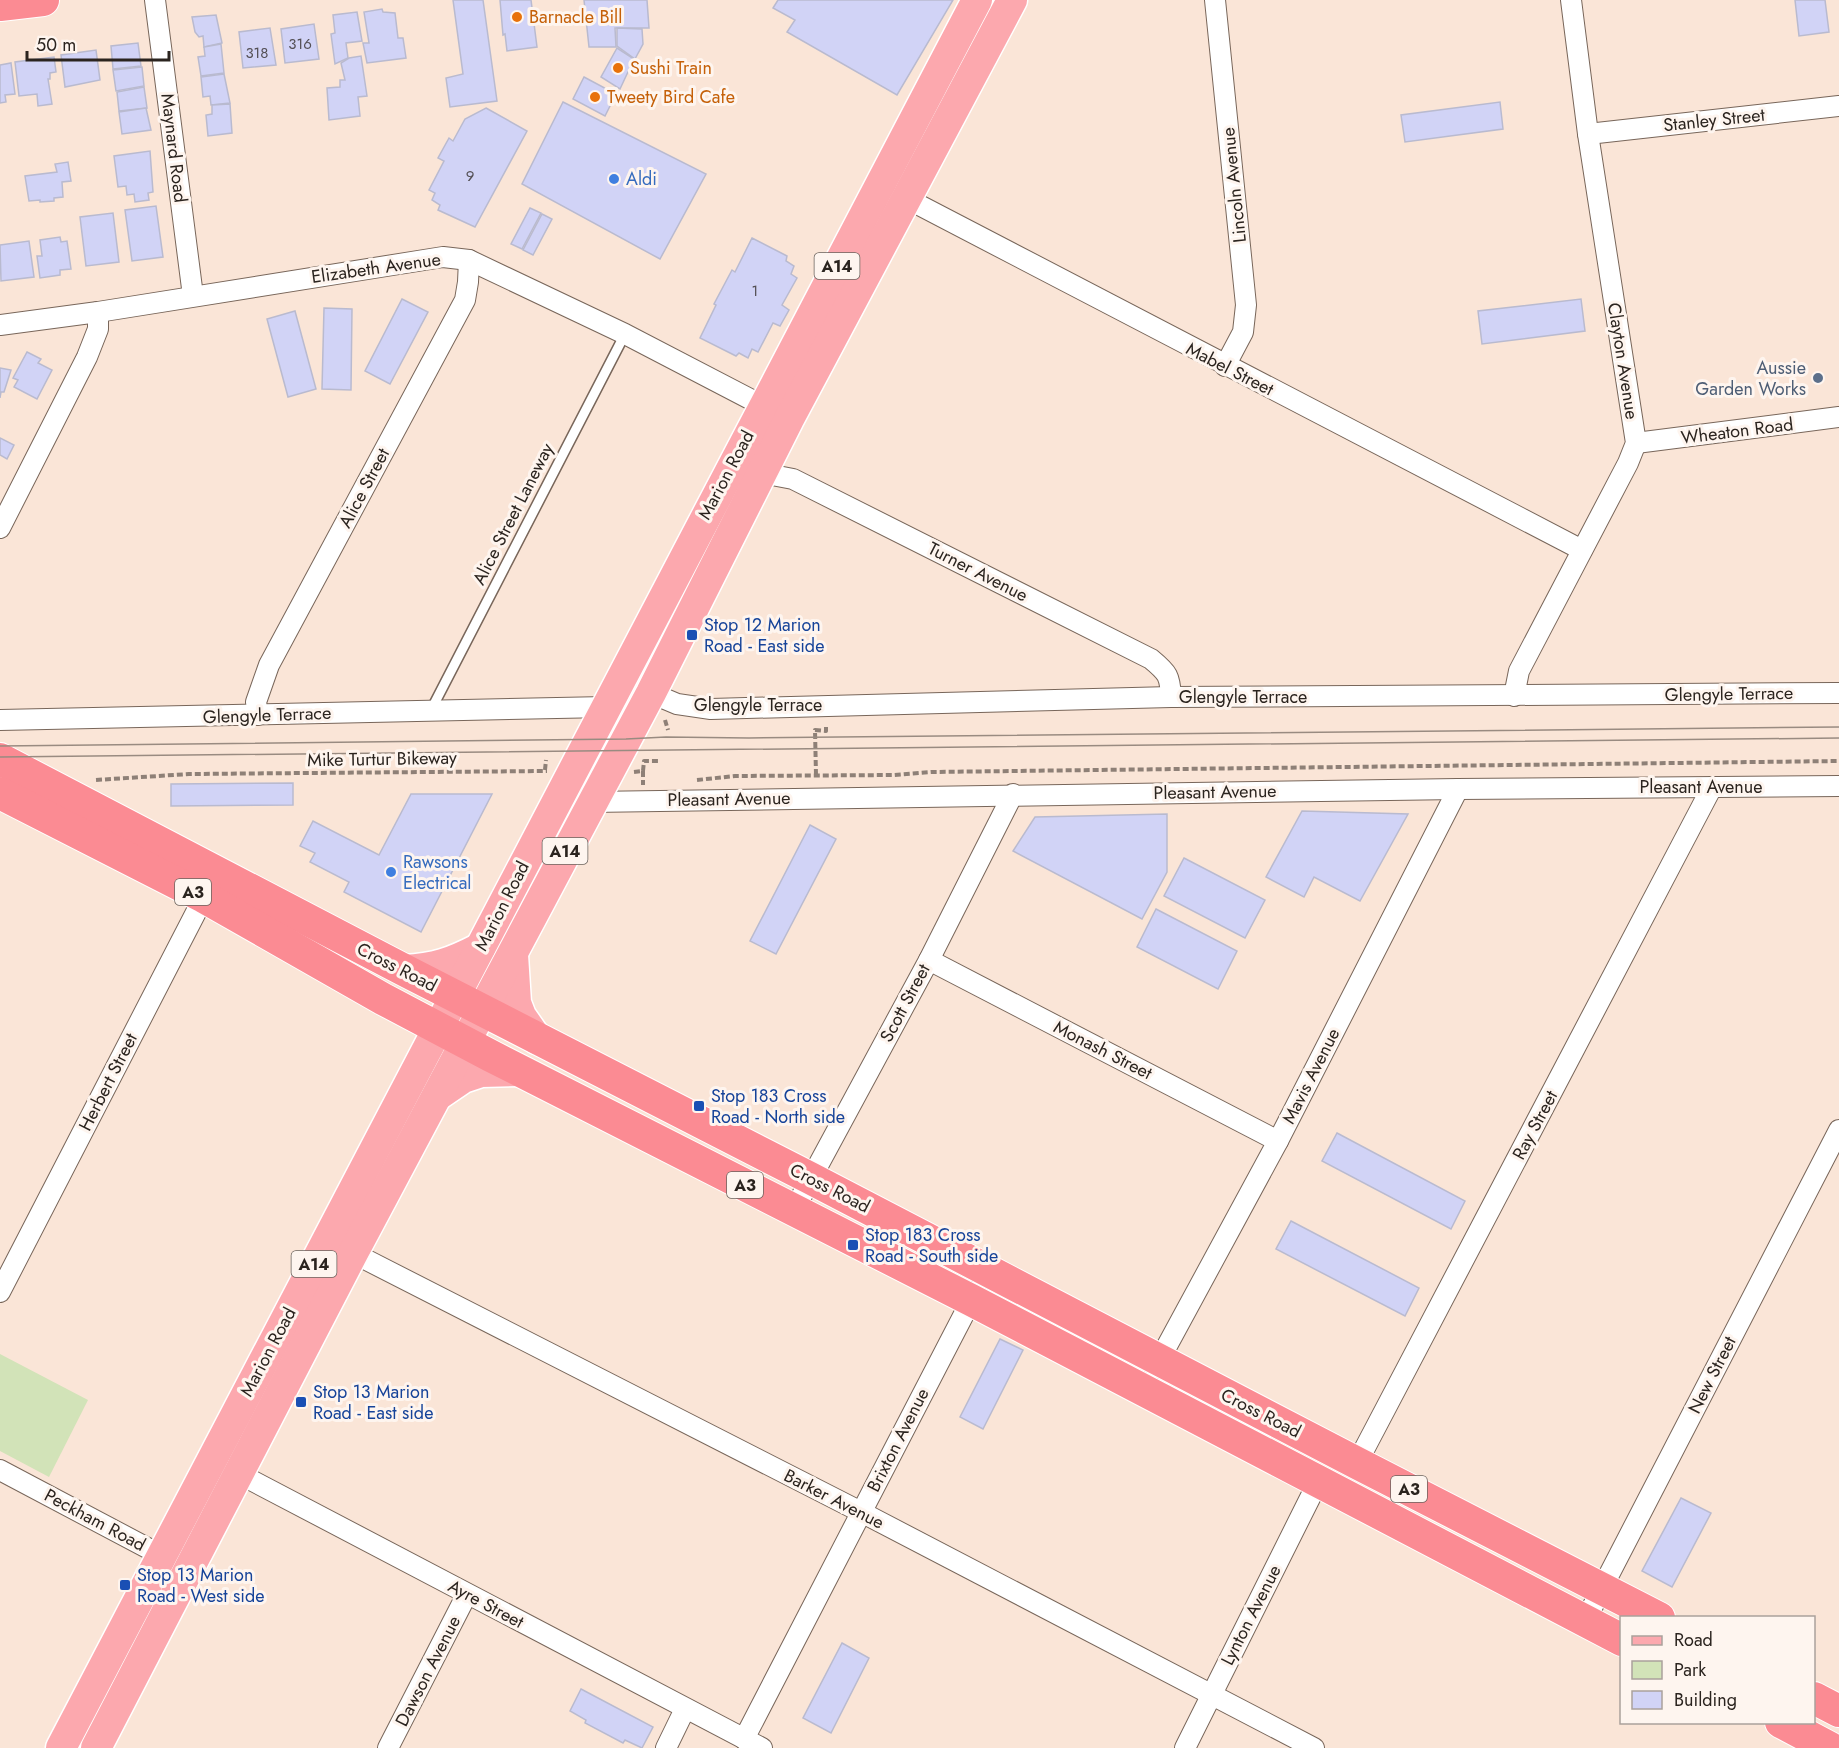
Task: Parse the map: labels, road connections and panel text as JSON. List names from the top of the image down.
{
  "streets": {
    "highway": ["A3", "Cross Road"],
    "main road": ["A14", "Marion Road"],
    "street": [
      "Stanley Street",
      "Maynard Road",
      "Lincoln Avenue",
      "Elizabeth Avenue",
      "Clayton Avenue",
      "Mabel Street",
      "Wheaton Road",
      "Alice Street",
      "Turner Avenue",
      "Glengyle Terrace",
      "Pleasant Avenue",
      "Scott Street",
      "Monash Street",
      "Mavis Avenue",
      "Herbert Street",
      "Ray Street",
      "New Street",
      "Brixton Avenue",
      "Barker Avenue",
      "Peckham Road",
      "Ayre Street",
      "Lynton Avenue",
      "Dawson Avenue"
    ],
    "lane": ["Alice Street Laneway"],
    "path": ["Mike Turtur Bikeway"]
  },
  "crossings": [
    ["Stanley Street", "Clayton Avenue"],
    ["Maynard Road", "Elizabeth Avenue"],
    ["Lincoln Avenue", "Mabel Street"],
    ["Elizabeth Avenue", "Marion Road"],
    ["Elizabeth Avenue", "Alice Street"],
    ["Elizabeth Avenue", "Alice Street Laneway"],
    ["Clayton Avenue", "Mabel Street"],
    ["Clayton Avenue", "Wheaton Road"],
    ["Clayton Avenue", "Glengyle Terrace"],
    ["Mabel Street", "Marion Road"],
    ["Marion Road", "Turner Avenue"],
    ["Marion Road", "Glengyle Terrace"],
    ["Marion Road", "Mike Turtur Bikeway"],
    ["Marion Road", "Pleasant Avenue"],
    ["Marion Road", "Cross Road"],
    ["Marion Road", "Barker Avenue"],
    ["Marion Road", "Peckham Road"],
    ["Marion Road", "Ayre Street"],
    ["Alice Street", "Glengyle Terrace"],
    ["Alice Street Laneway", "Glengyle Terrace"],
    ["Turner Avenue", "Glengyle Terrace"],
    ["Pleasant Avenue", "Scott Street"],
    ["Pleasant Avenue", "Mavis Avenue"],
    ["Pleasant Avenue", "Ray Street"],
    ["Cross Road", "Scott Street"],
    ["Cross Road", "Mavis Avenue"],
    ["Cross Road", "Herbert Street"],
    ["Cross Road", "Ray Street"],
    ["Cross Road", "New Street"],
    ["Cross Road", "Brixton Avenue"],
    ["Cross Road", "Lynton Avenue"],
    ["Scott Street", "Monash Street"],
    ["Monash Street", "Mavis Avenue"],
    ["Brixton Avenue", "Barker Avenue"],
    ["Brixton Avenue", "Ayre Street"],
    ["Barker Avenue", "Lynton Avenue"],
    ["Ayre Street", "Dawson Avenue"]
  ],
  "places": {
    "other": [
      "Barnacle Bill",
      "Sushi Train",
      "Tweety Bird Cafe",
      "Aldi",
      "Aussie Garden Works",
      "Rawsons Electrical"
    ],
    "transit": [
      "Stop 12 Marion Road - East side",
      "Stop 183 Cross Road - North side",
      "Stop 183 Cross Road - South side",
      "Stop 13 Marion Road - East side",
      "Stop 13 Marion Road - West side"
    ]
  },
  "house_numbers": [
    "316",
    "318",
    "9",
    "1"
  ],
  "legend": ["Road", "Park", "Building"],
  "scale_bar": "50 m"
}
